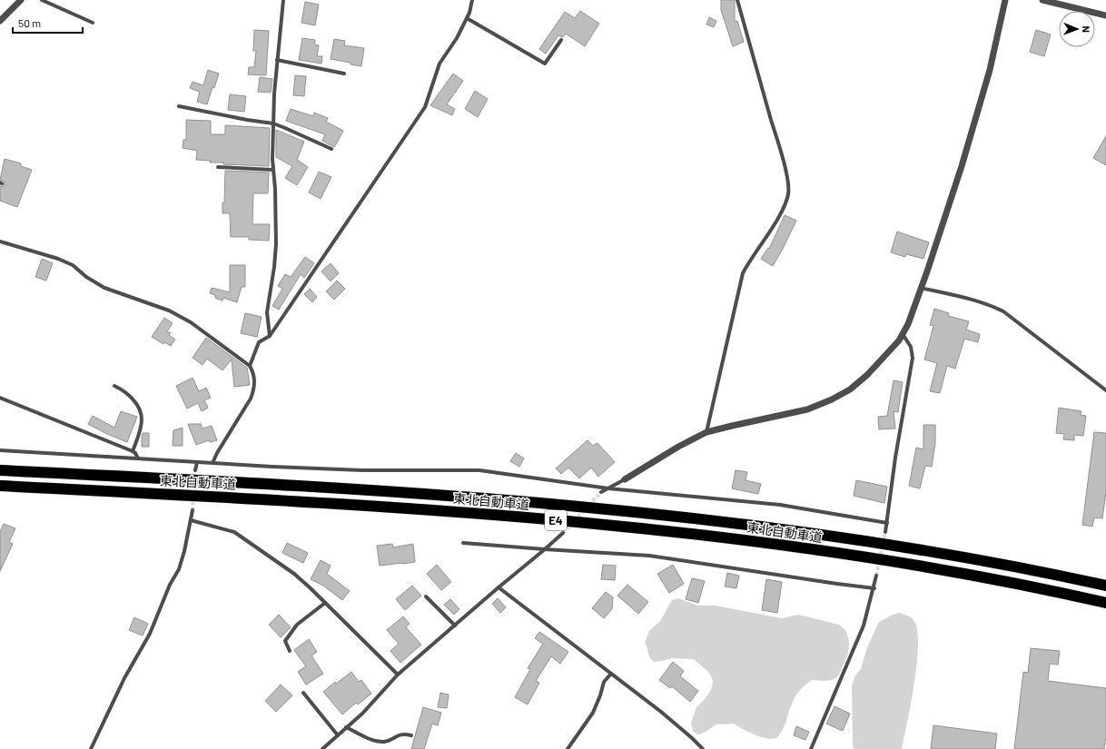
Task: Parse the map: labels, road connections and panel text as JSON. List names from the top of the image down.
{
  "streets": {
    "highway": ["東北自動車道", "E4"]
  },
  "scale_bar": "50 m",
  "north": "right"
}
